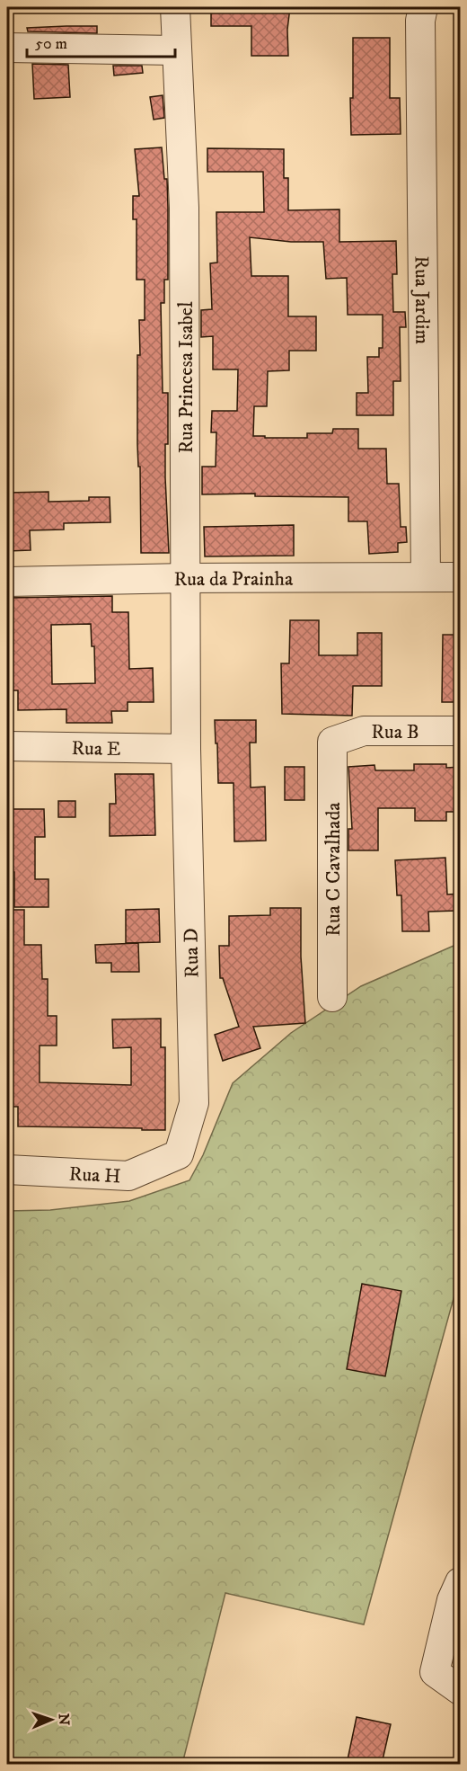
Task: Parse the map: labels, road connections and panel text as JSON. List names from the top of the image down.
{
  "streets": {
    "street": [
      "Rua Jardim",
      "Rua Princesa Isabel",
      "Rua da Prainha",
      "Rua B",
      "Rua E",
      "Rua C Cavalhada",
      "Rua D",
      "Rua H"
    ]
  },
  "crossings": [
    ["Rua Jardim", "Rua da Prainha"],
    ["Rua Princesa Isabel", "Rua da Prainha"],
    ["Rua Princesa Isabel", "Rua E"],
    ["Rua Princesa Isabel", "Rua D"],
    ["Rua B", "Rua C Cavalhada"],
    ["Rua E", "Rua D"],
    ["Rua D", "Rua H"]
  ],
  "scale_bar": "50 m",
  "north": "right"
}
